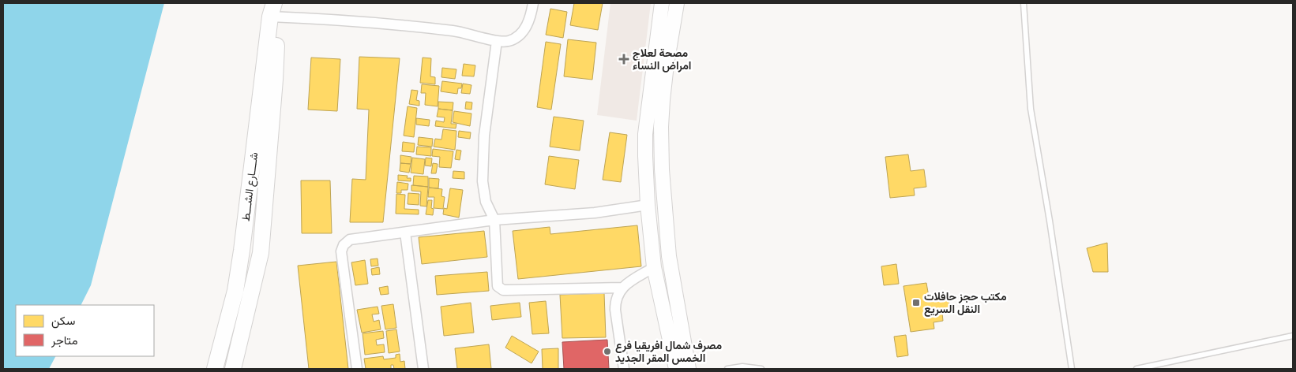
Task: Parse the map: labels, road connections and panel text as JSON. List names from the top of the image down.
{
  "streets": {
    "main road": ["شــــارع الشـــط"]
  },
  "places": {
    "health": ["مصحة لعلاج امراض النساء"],
    "transit": ["مكتب حجز حافلات النقل السريع"],
    "other": ["مصرف شمال افريقيا فرع الخمس المقر الجديد"]
  },
  "legend": ["سكن", "متاجر"]
}
